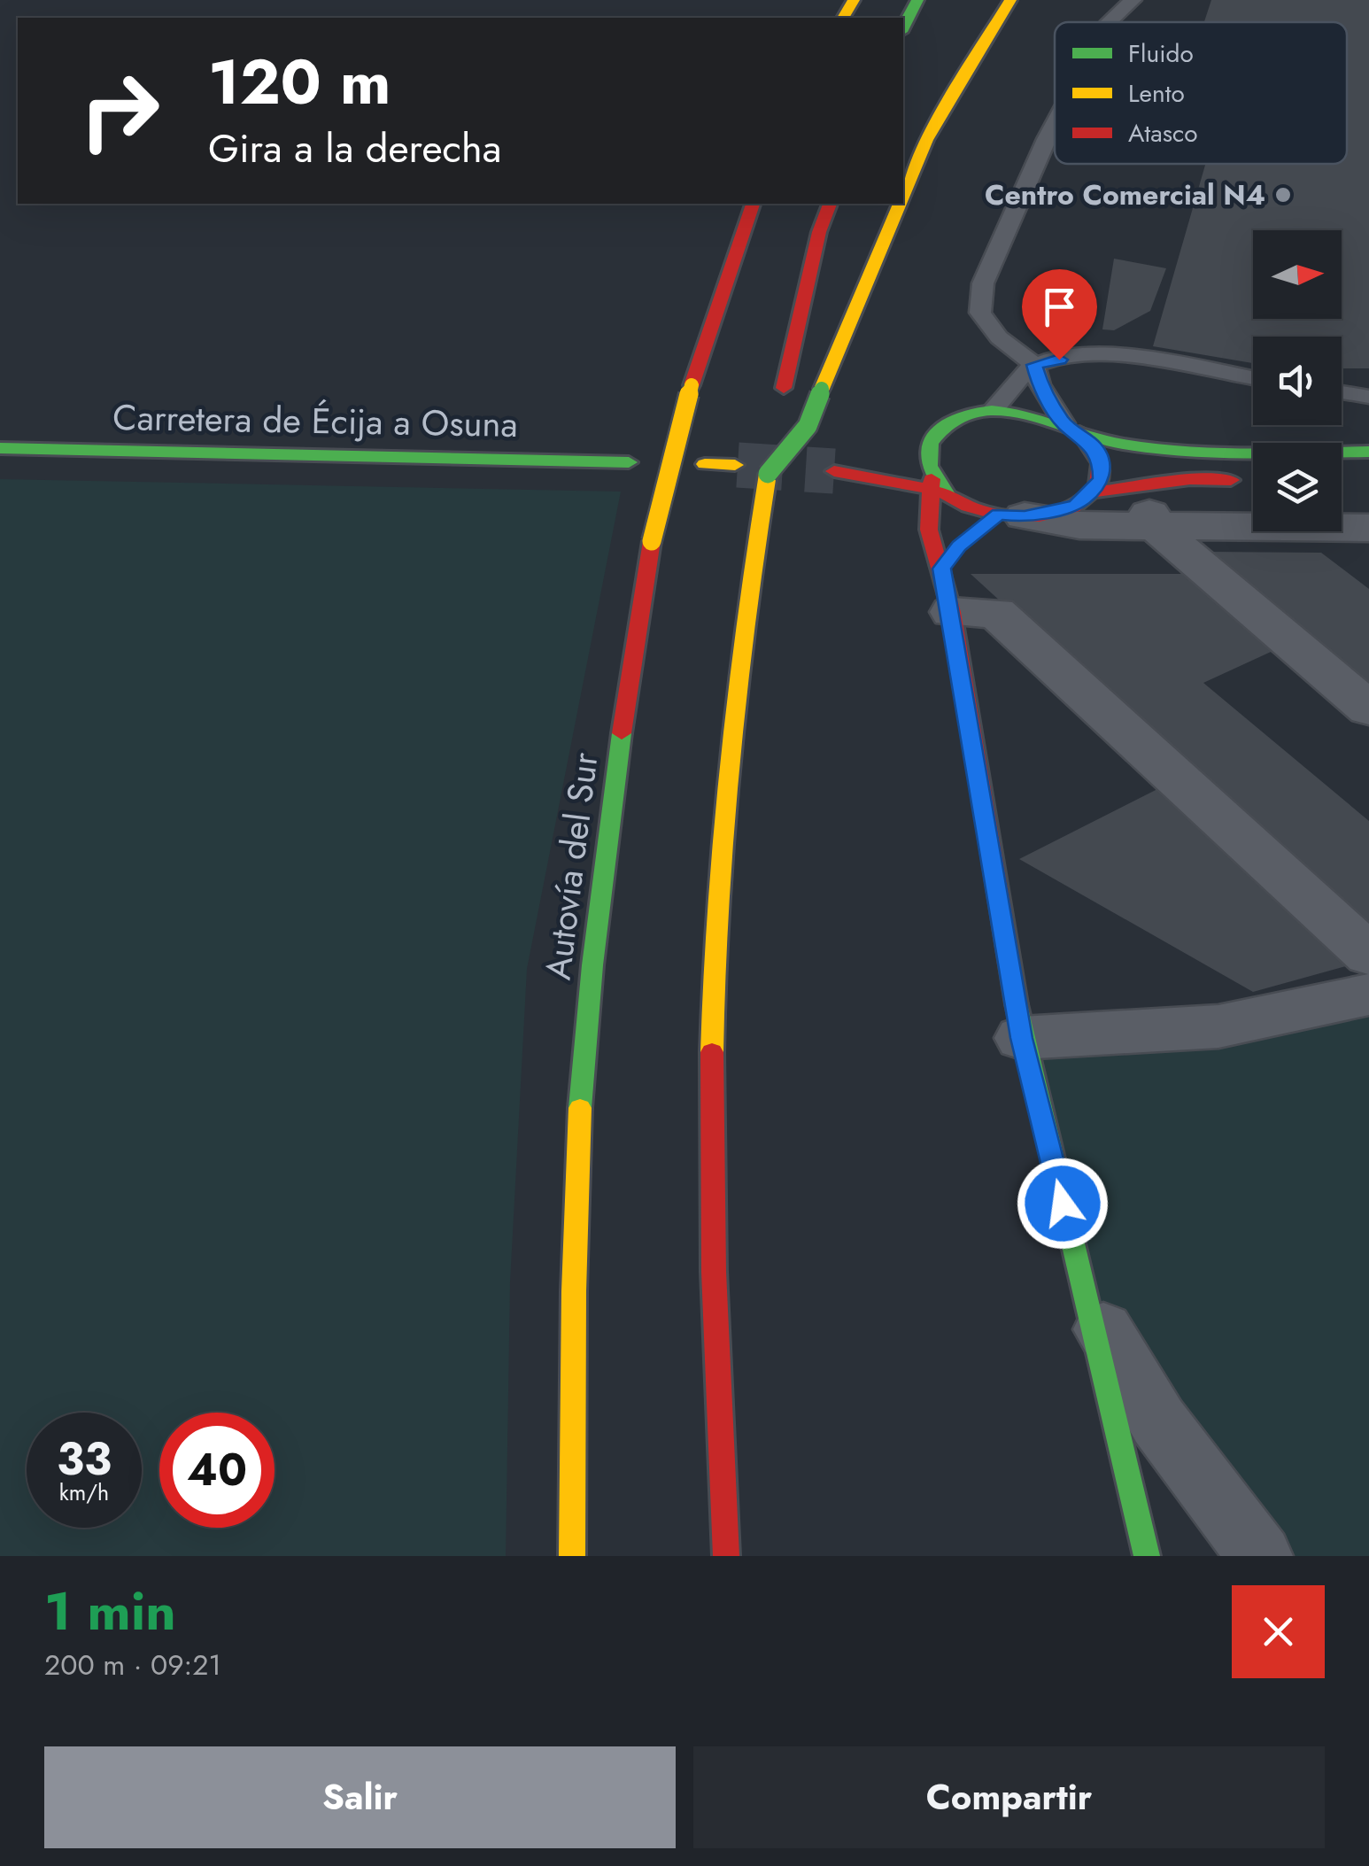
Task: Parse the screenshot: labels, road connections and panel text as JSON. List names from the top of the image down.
{
  "streets": {
    "main road": ["Carretera de Écija a Osuna", "Autovía del Sur"]
  },
  "places": ["Centro Comercial N4"],
  "legend": ["Fluido", "Lento", "Atasco"],
  "north": "right",
  "page": {
    "turn": ["120 m", "Gira a la derecha"],
    "speed": "33 km/h",
    "limit": "40",
    "heading": ["1 min", "200 m · 09:21"],
    "buttons": ["Salir", "Compartir"]
  }
}
